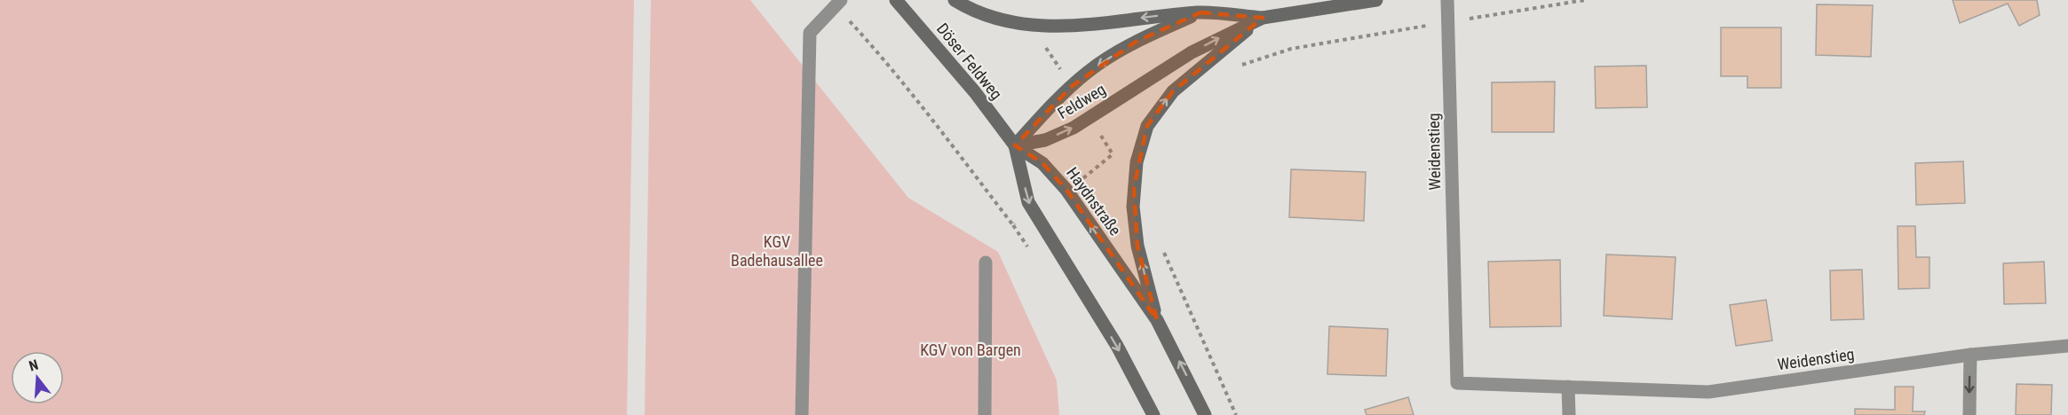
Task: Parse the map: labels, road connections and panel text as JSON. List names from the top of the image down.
{
  "streets": {
    "street": [
      "Döser Feldweg",
      "Feldweg",
      "Weidenstieg",
      "Haydnstraße"
    ]
  },
  "crossings": [
    ["Döser Feldweg", "Feldweg"],
    ["Döser Feldweg", "Haydnstraße"],
    ["Feldweg", "Haydnstraße"]
  ],
  "parks": ["KGV Badehausallee", "KGV von Bargen"],
  "north": "top"
}
